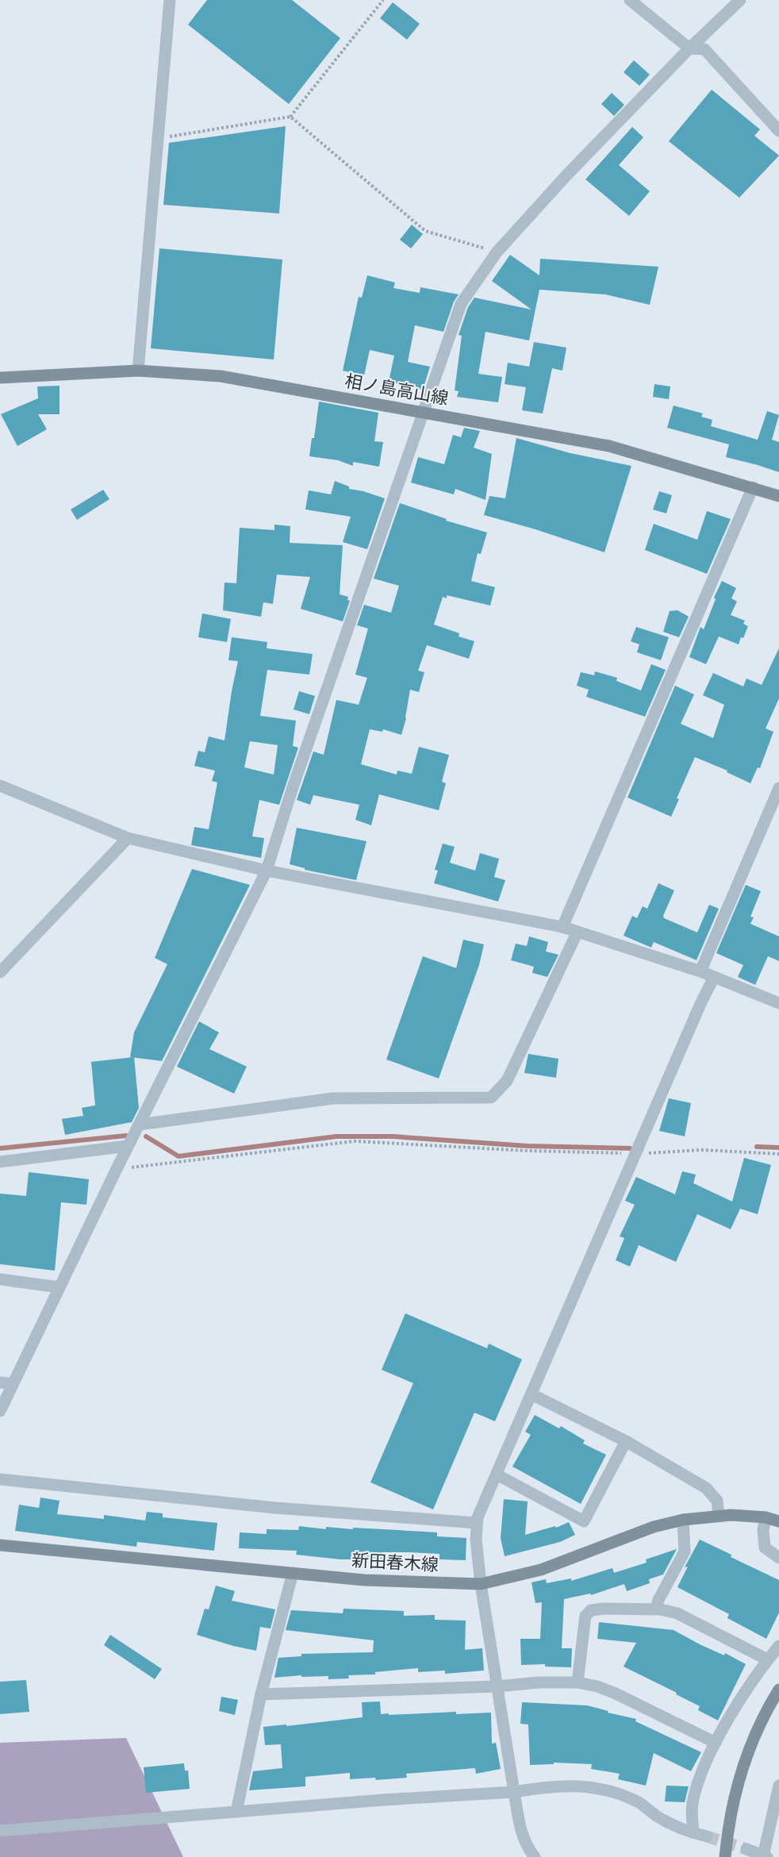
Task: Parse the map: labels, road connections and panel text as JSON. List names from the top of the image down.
{
  "streets": {
    "main road": ["相ノ島高山線", "新田春木線"]
  }
}
